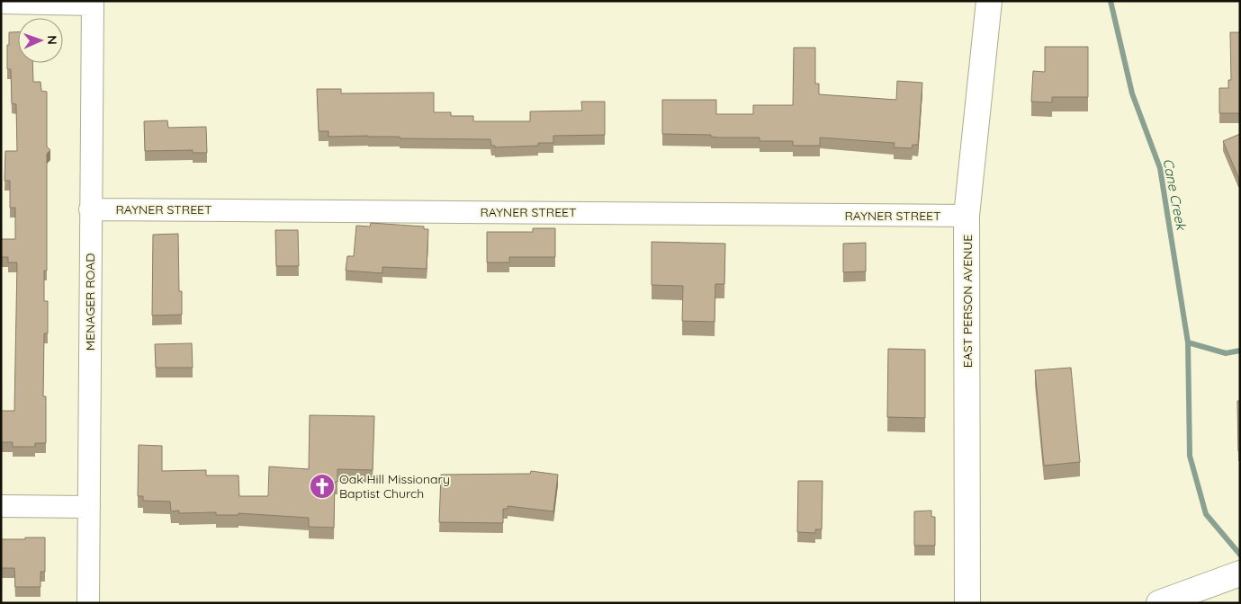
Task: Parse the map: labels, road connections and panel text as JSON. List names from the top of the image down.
{
  "streets": {
    "main road": ["EAST PERSON AVENUE"],
    "street": ["RAYNER STREET", "MENAGER ROAD"]
  },
  "crossings": [
    ["RAYNER STREET", "EAST PERSON AVENUE"],
    ["RAYNER STREET", "MENAGER ROAD"]
  ],
  "water": ["Cane Creek"],
  "places": {
    "church": ["Oak Hill Missionary Baptist Church"]
  },
  "north": "right"
}
